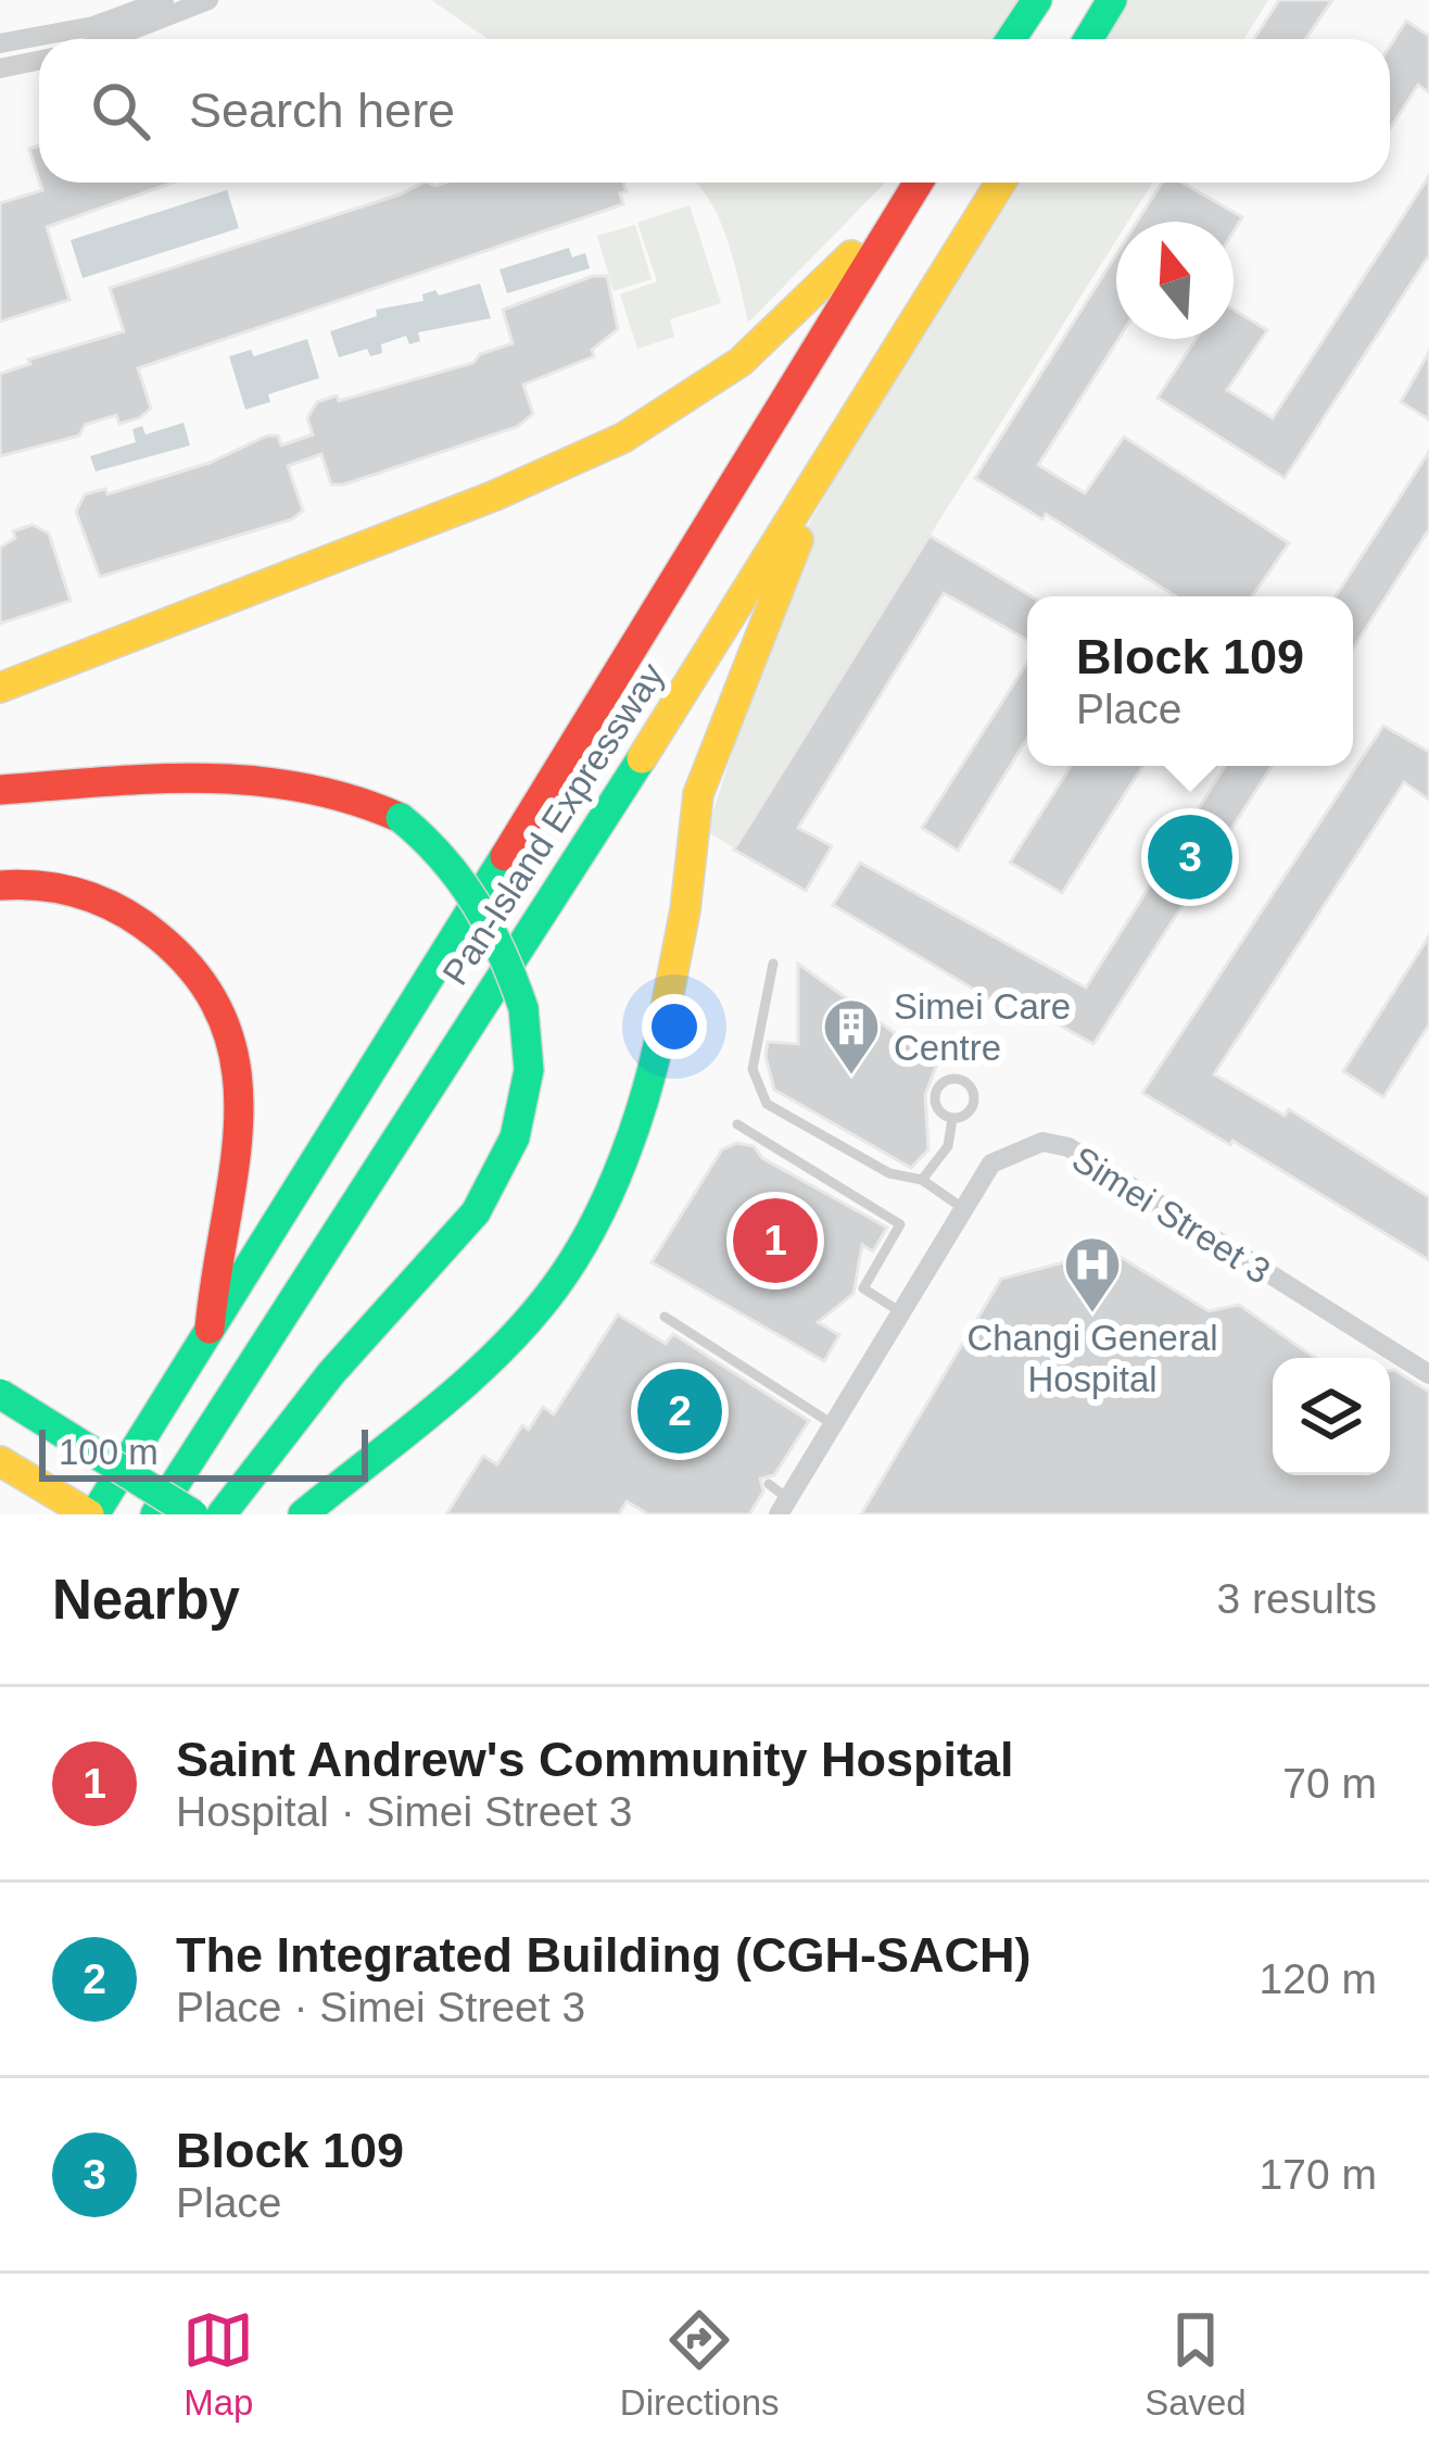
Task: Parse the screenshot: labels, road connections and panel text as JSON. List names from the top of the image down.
{
  "streets": {
    "main road": ["Pan-Island Expressway"],
    "street": ["Simei Street 3"]
  },
  "places": {
    "building": ["Simei Care Centre"],
    "hospital": ["Changi General Hospital"]
  },
  "scale_bar": "100 m",
  "north": "top",
  "page": {
    "search": "Search here",
    "popup": ["Block 109", "Place"],
    "pins": ["3", "1", "2"],
    "scale": "100 m",
    "heading": ["Nearby", "3 results"],
    "list": [
      {
        "mark": "1",
        "name": "Saint Andrew's Community Hospital",
        "note": "Hospital · Simei Street 3",
        "value": "70 m"
      },
      {
        "mark": "2",
        "name": "The Integrated Building (CGH-SACH)",
        "note": "Place · Simei Street 3",
        "value": "120 m"
      },
      {
        "mark": "3",
        "name": "Block 109",
        "note": "Place",
        "value": "170 m"
      }
    ],
    "nav": ["Map", "Directions", "Saved"]
  }
}
